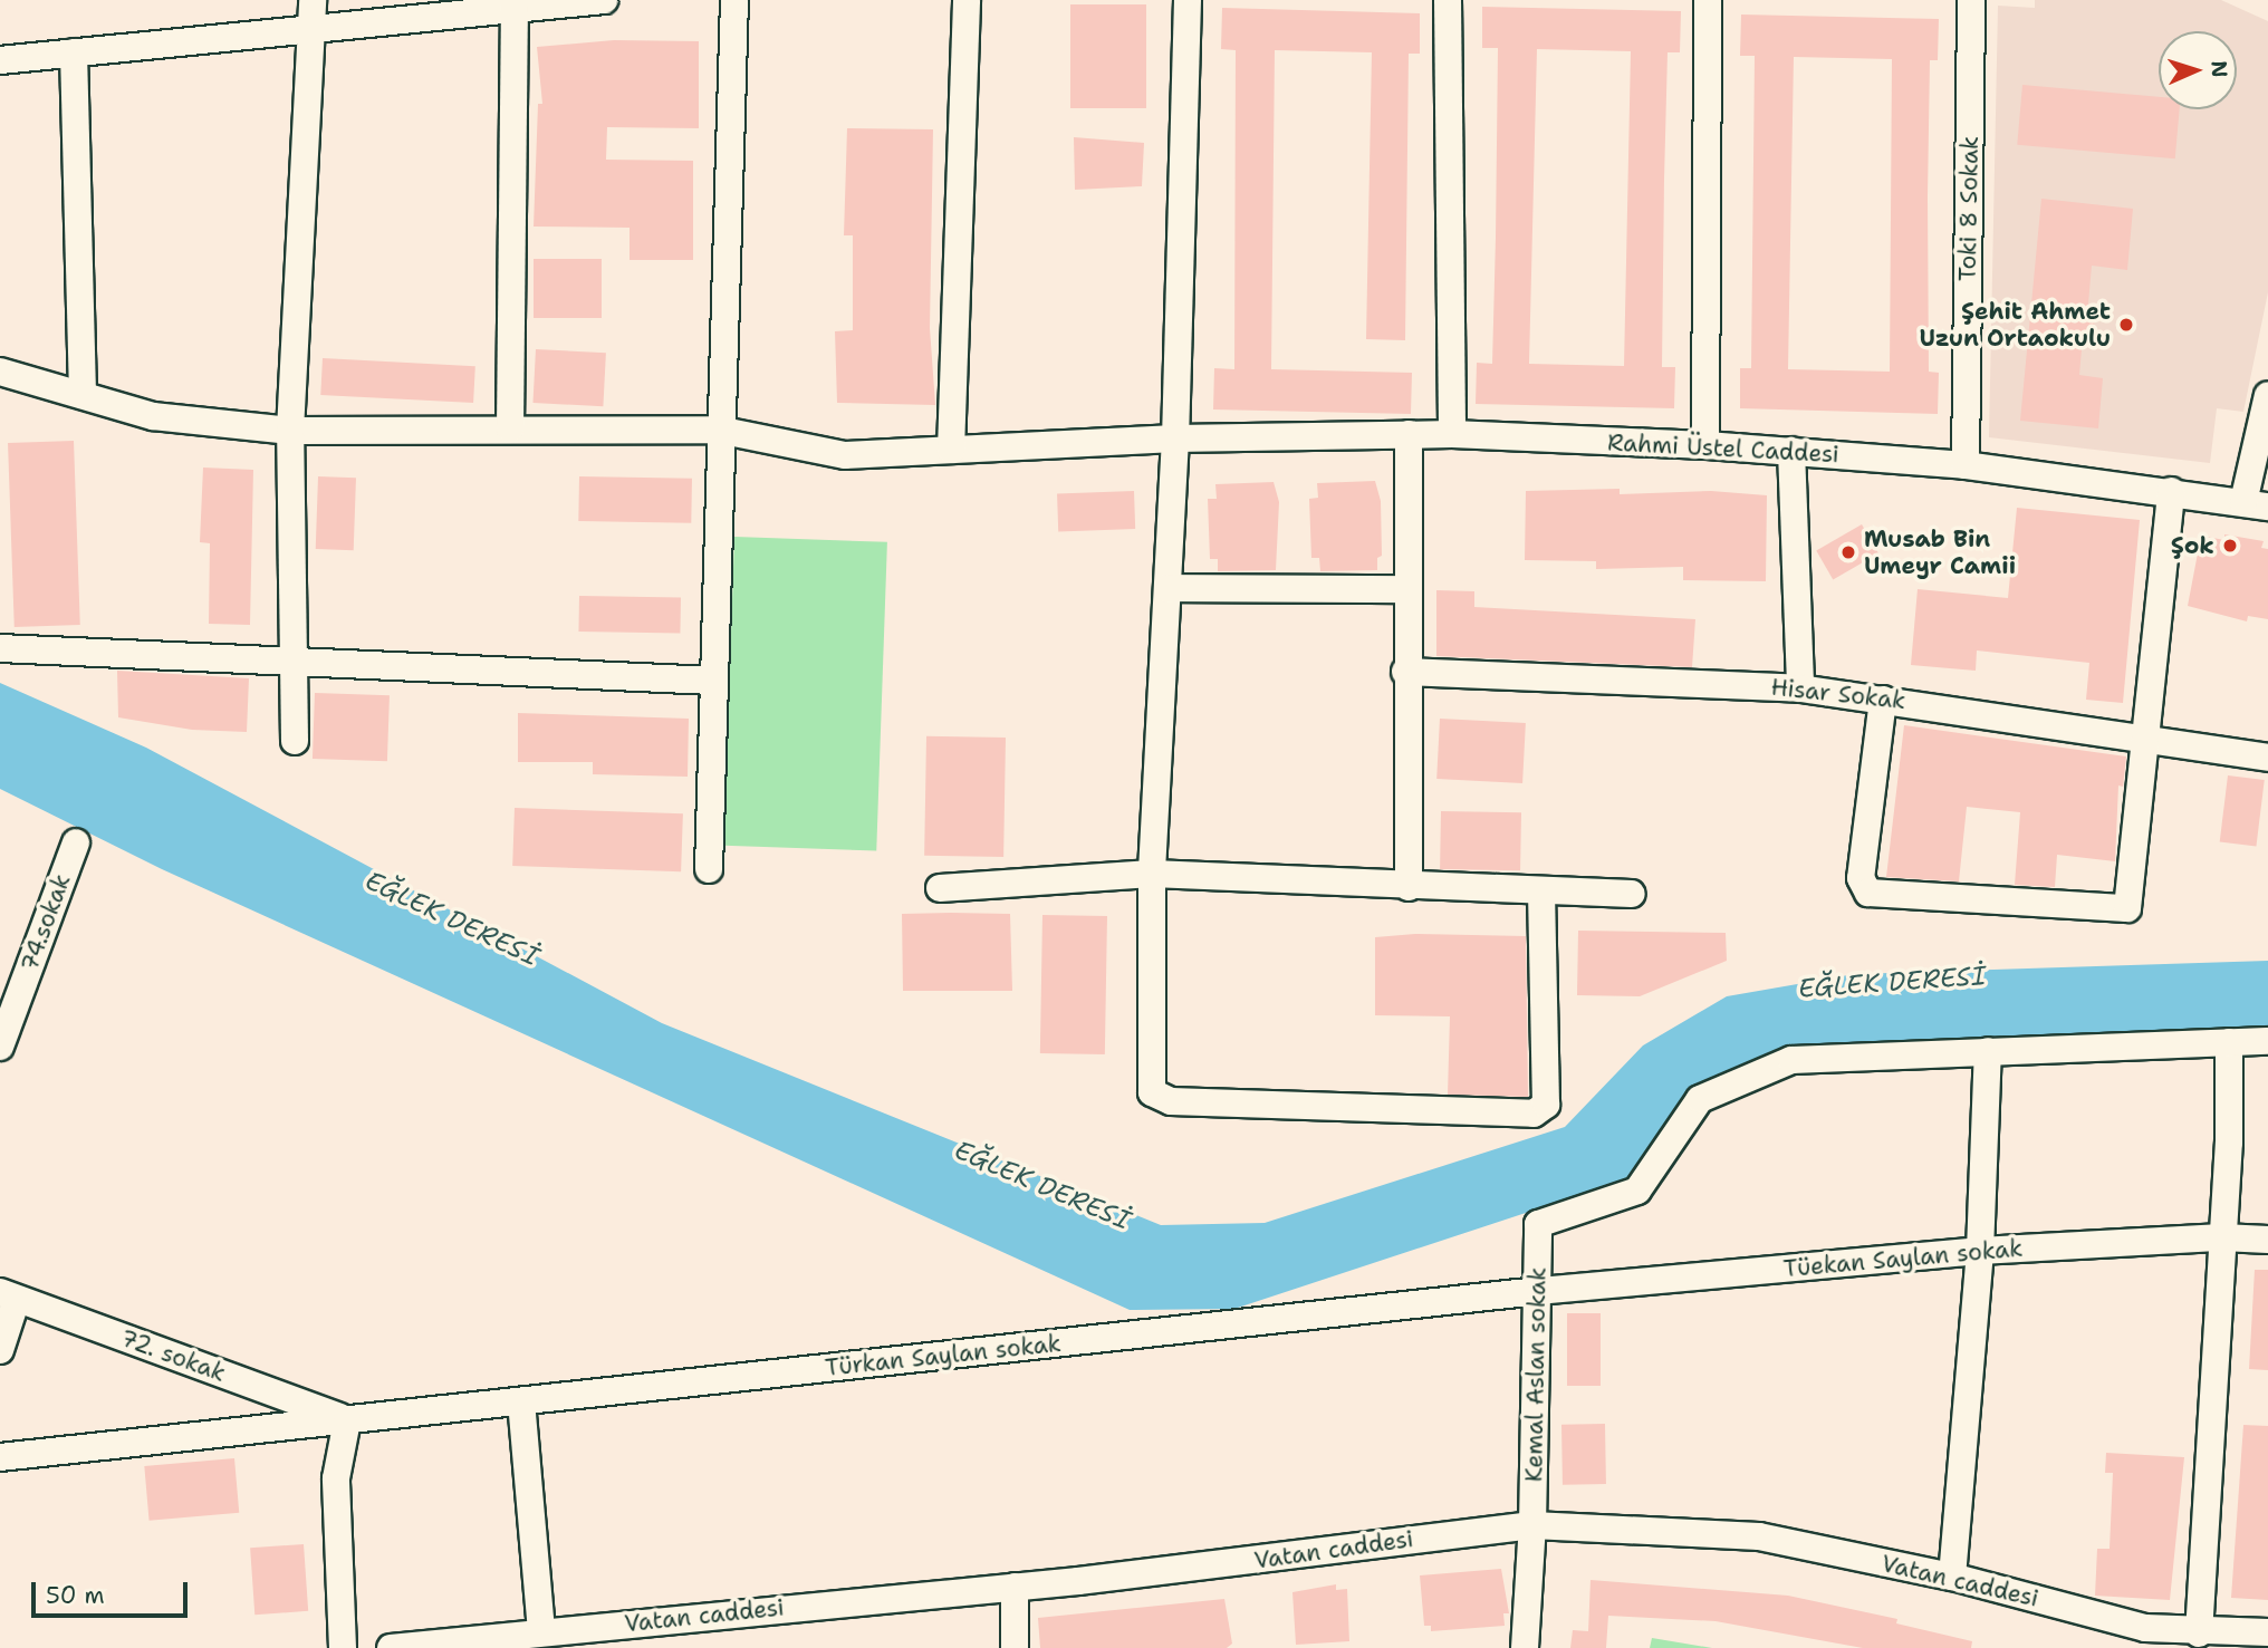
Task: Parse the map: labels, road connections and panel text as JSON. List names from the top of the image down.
{
  "streets": {
    "street": [
      "Toki 8 Sokak",
      "Rahmi Üstel Caddesi",
      "Hisar Sokak",
      "74.sokak",
      "Tüekan Saylan sokak",
      "72. sokak",
      "Türkan Saylan sokak",
      "Kemal Aslan sokak",
      "Vatan caddesi"
    ]
  },
  "crossings": [
    ["Toki 8 Sokak", "Rahmi Üstel Caddesi"],
    ["Tüekan Saylan sokak", "Türkan Saylan sokak"],
    ["Tüekan Saylan sokak", "Kemal Aslan sokak"],
    ["72. sokak", "Türkan Saylan sokak"],
    ["Türkan Saylan sokak", "Kemal Aslan sokak"],
    ["Kemal Aslan sokak", "Vatan caddesi"]
  ],
  "water": ["EĞLEK DERESİ"],
  "places": ["Şehit Ahmet Uzun Ortaokulu", "Şok", "Musab Bin Umeyr Camii"],
  "scale_bar": "50 m",
  "north": "right"
}
